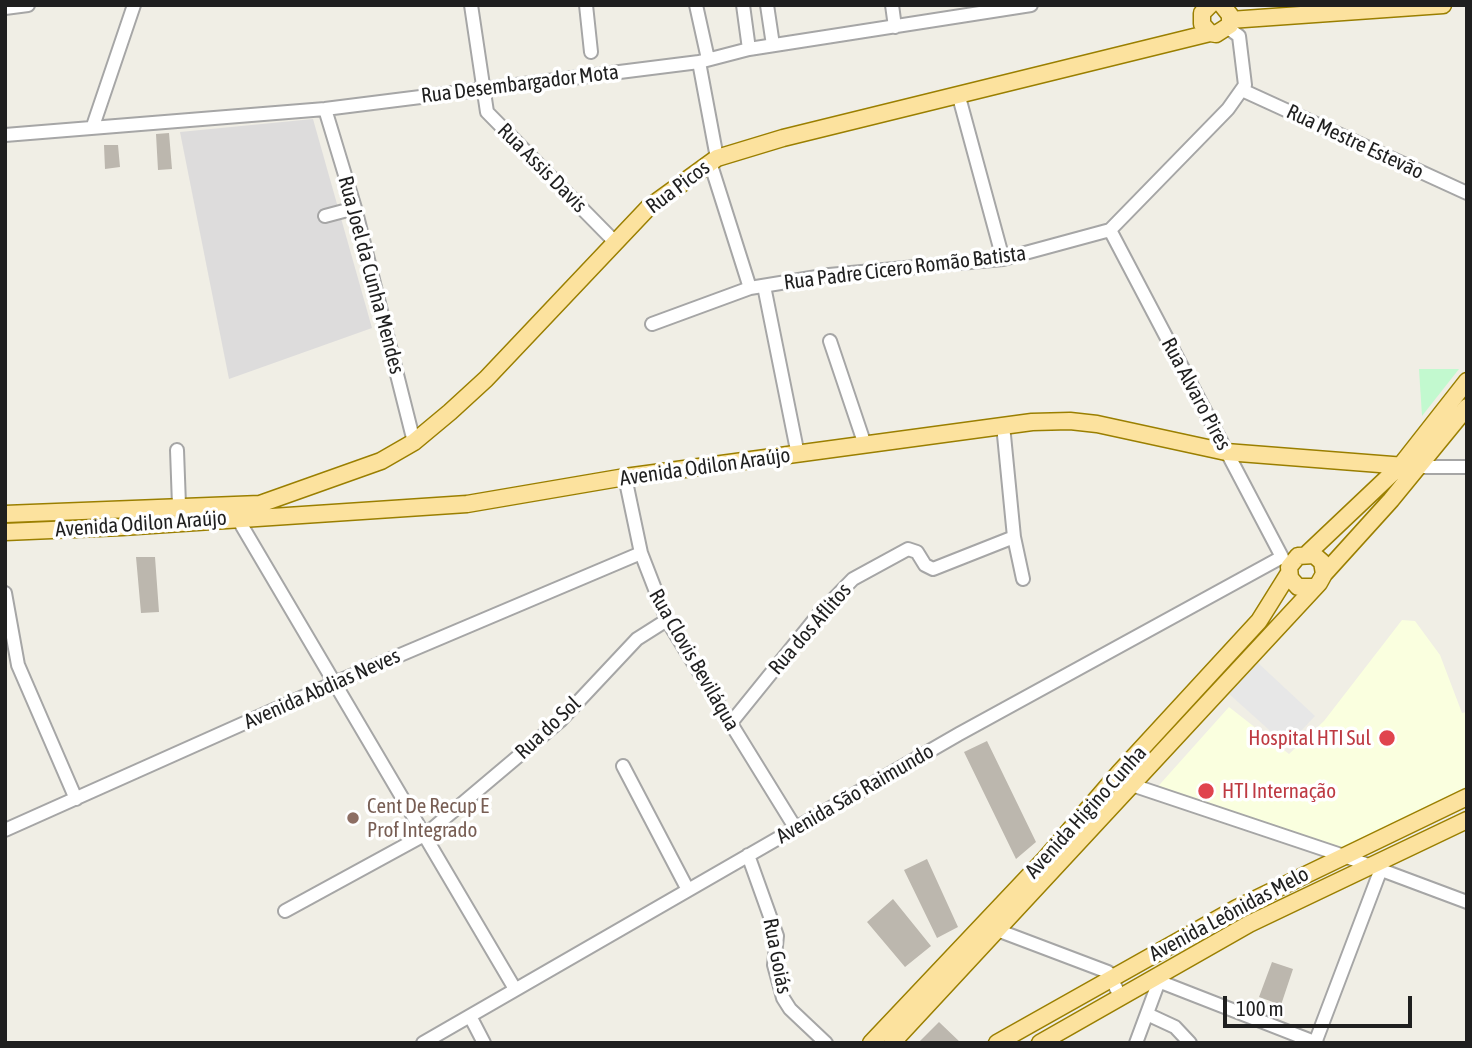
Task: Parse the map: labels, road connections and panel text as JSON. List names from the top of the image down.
{
  "streets": {
    "main road": [
      "Rua Picos",
      "Avenida Odilon Araújo",
      "Avenida Higino Cunha",
      "Avenida Leônidas Melo"
    ],
    "street": [
      "Rua Desembargador Mota",
      "Rua Mestre Estevão",
      "Rua Assis Davis",
      "Rua Padre Cicero Romão Batista",
      "Rua Joel da Cunha Mendes",
      "Rua Alvaro Pires",
      "Rua dos Aflitos",
      "Rua Clovis Beviláqua",
      "Avenida Abdias Neves",
      "Rua do Sol",
      "Avenida São Raimundo",
      "Rua Goiás"
    ]
  },
  "crossings": [
    ["Rua Desembargador Mota", "Rua Assis Davis"],
    ["Rua Desembargador Mota", "Rua Joel da Cunha Mendes"],
    ["Rua Assis Davis", "Rua Picos"],
    ["Rua Picos", "Rua Joel da Cunha Mendes"],
    ["Rua Picos", "Avenida Odilon Araújo"],
    ["Rua Padre Cicero Romão Batista", "Rua Alvaro Pires"],
    ["Rua Alvaro Pires", "Avenida Odilon Araújo"],
    ["Rua Alvaro Pires", "Avenida São Raimundo"],
    ["Rua Alvaro Pires", "Avenida Higino Cunha"],
    ["Avenida Odilon Araújo", "Rua Clovis Beviláqua"],
    ["Rua dos Aflitos", "Rua Clovis Beviláqua"],
    ["Rua Clovis Beviláqua", "Avenida Abdias Neves"],
    ["Rua Clovis Beviláqua", "Rua do Sol"],
    ["Rua Clovis Beviláqua", "Avenida São Raimundo"],
    ["Avenida São Raimundo", "Avenida Higino Cunha"],
    ["Avenida São Raimundo", "Rua Goiás"]
  ],
  "places": ["Hospital HTI Sul", "HTI Internação", "Cent De Recup E Prof Integrado"],
  "scale_bar": "100 m"
}
